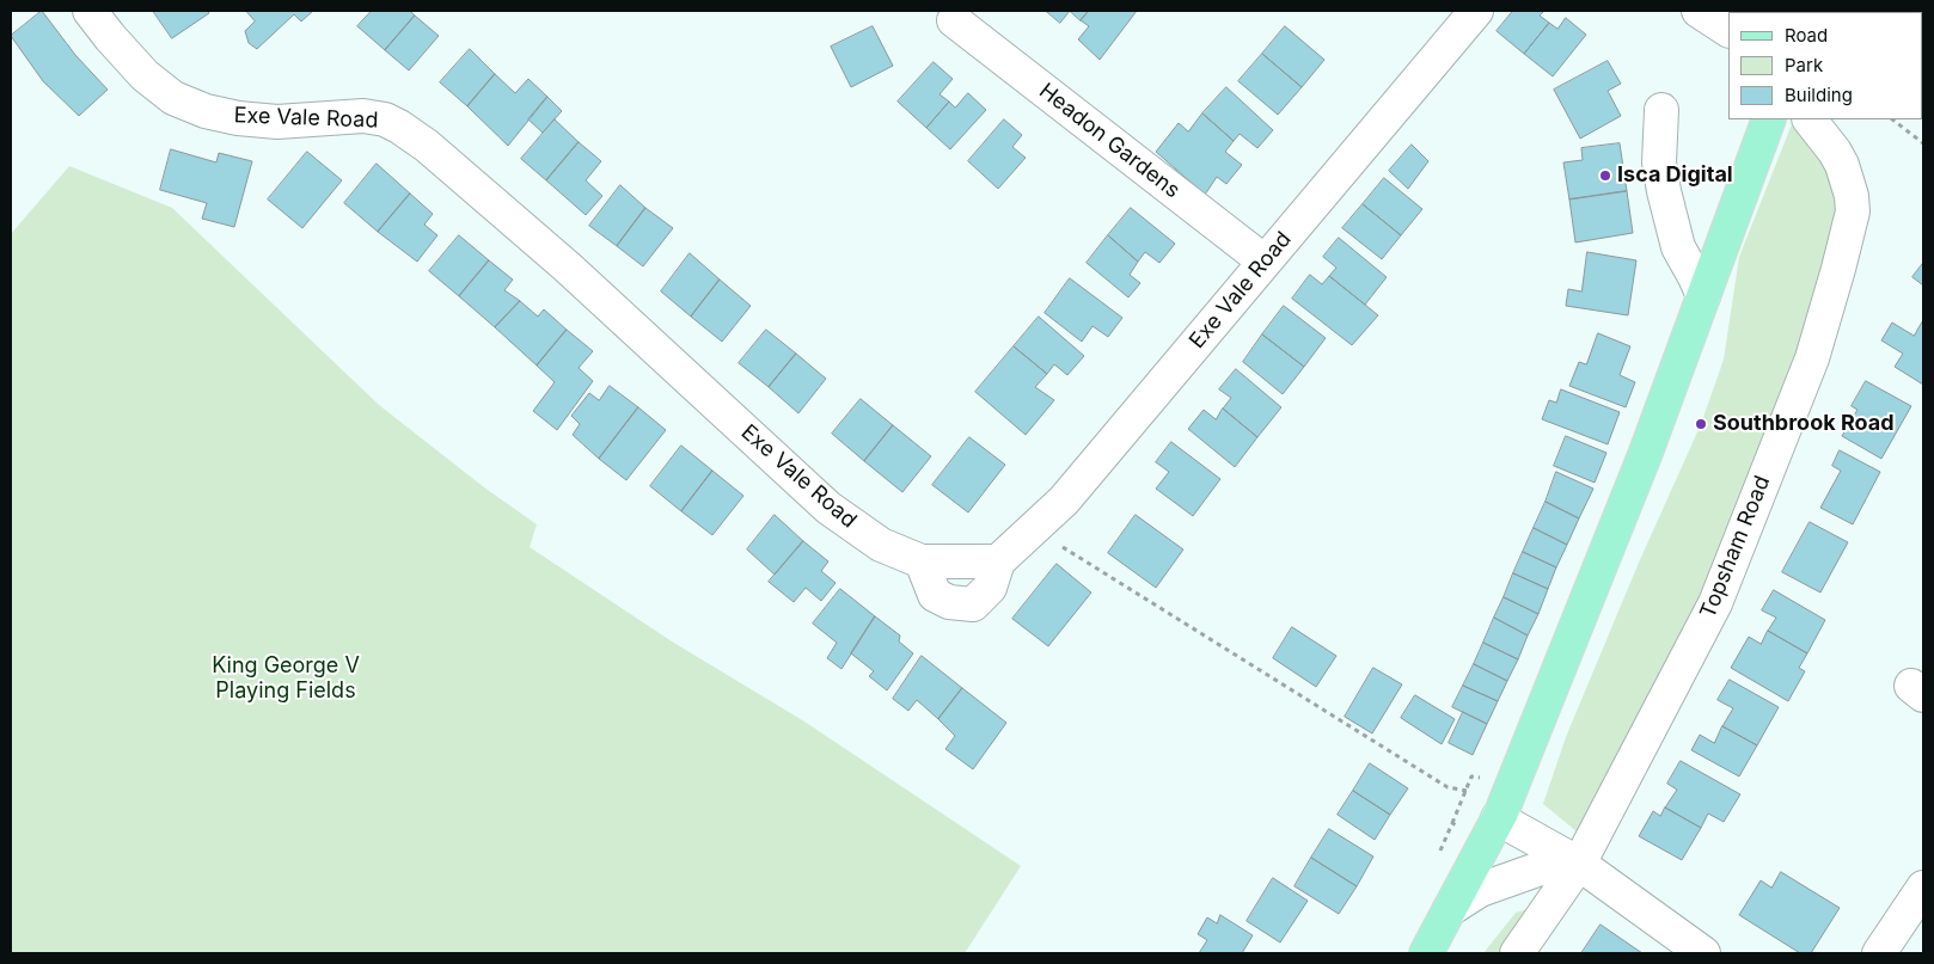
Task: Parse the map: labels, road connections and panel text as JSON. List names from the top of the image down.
{
  "streets": {
    "street": ["Exe Vale Road", "Headon Gardens", "Topsham Road"]
  },
  "crossings": [
    ["Exe Vale Road", "Headon Gardens"]
  ],
  "parks": ["King George V Playing Fields"],
  "places": ["Isca Digital", "Southbrook Road"],
  "legend": ["Road", "Park", "Building"]
}
